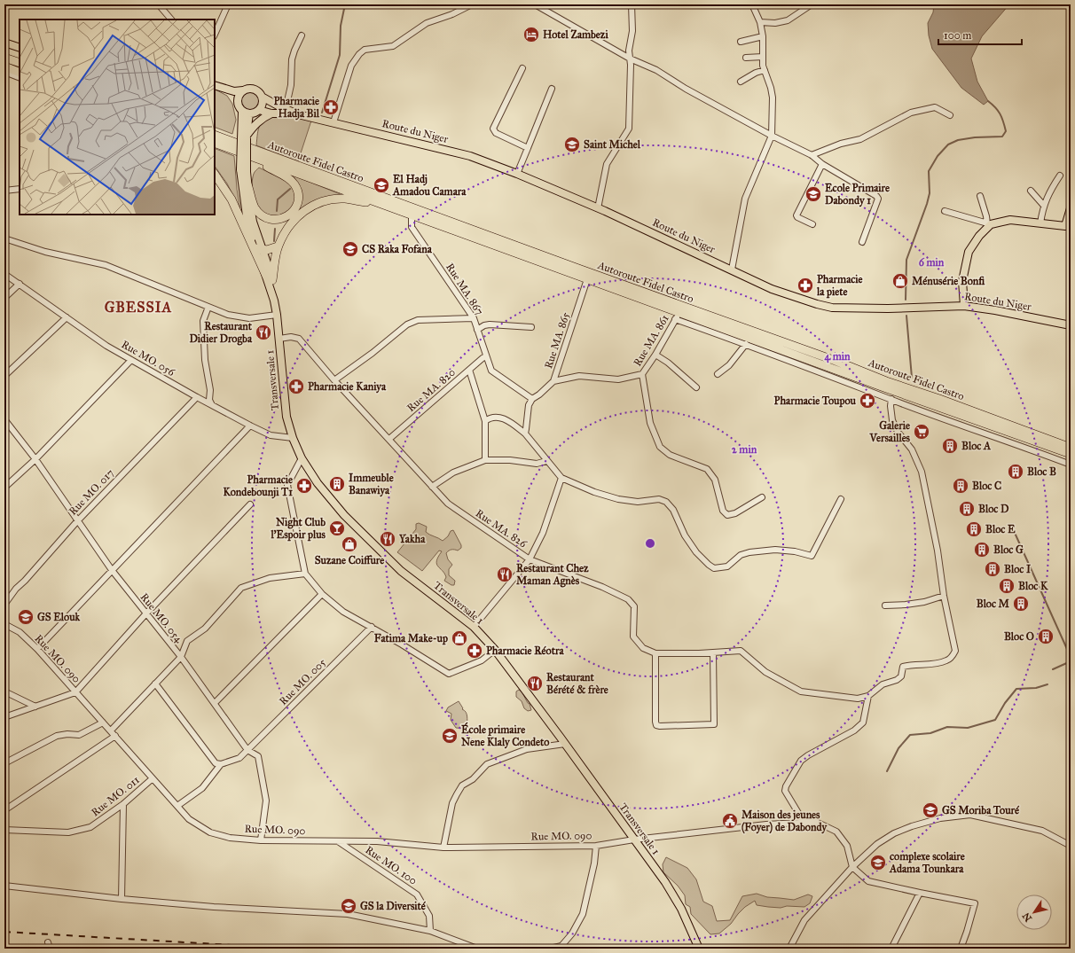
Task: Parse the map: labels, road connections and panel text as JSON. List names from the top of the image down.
{
  "streets": {
    "highway": ["Autoroute Fidel Castro"],
    "main road": ["Route du Niger", "Transversale 1"],
    "street": [
      "Rue MA. 867",
      "Rue MA. 865",
      "Rue MA. 861",
      "Rue MO. 056",
      "Rue MA. 820",
      "Rue MO. 017",
      "Rue MA. 826",
      "Rue MO. 054",
      "Rue MO. 090",
      "Rue MO. 005",
      "Rue MO. 011",
      "Rue MO. 100"
    ]
  },
  "crossings": [
    ["Route du Niger", "Transversale 1"],
    ["Autoroute Fidel Castro", "Rue MA. 867"],
    ["Autoroute Fidel Castro", "Rue MA. 865"],
    ["Autoroute Fidel Castro", "Rue MA. 861"],
    ["Rue MA. 867", "Rue MA. 865"],
    ["Rue MA. 867", "Rue MA. 820"],
    ["Rue MO. 056", "Transversale 1"],
    ["Rue MO. 056", "Rue MO. 017"],
    ["Transversale 1", "Rue MA. 826"],
    ["Transversale 1", "Rue MO. 090"],
    ["Rue MA. 820", "Rue MA. 826"],
    ["Rue MO. 017", "Rue MO. 054"],
    ["Rue MO. 054", "Rue MO. 090"],
    ["Rue MO. 054", "Rue MO. 005"],
    ["Rue MO. 090", "Rue MO. 011"],
    ["Rue MO. 090", "Rue MO. 100"]
  ],
  "districts": ["GBESSIA"],
  "places": {
    "hotel": ["Hotel Zambezi"],
    "pharmacy": [
      "Pharmacie Hadja Bil",
      "Pharmacie la piete",
      "Pharmacie Kaniya",
      "Pharmacie Toupou",
      "Pharmacie Kondebounji T1",
      "Pharmacie Réotra"
    ],
    "school or university": [
      "Saint Michel",
      "El Hadj Amadou Camara",
      "Ecole Primaire Dabondy 1",
      "CS Raka Fofana",
      "GS Elouk",
      "École primaire Nene Klaly Condeto",
      "GS Moriba Touré",
      "complexe scolaire Adama Tounkara",
      "GS la Diversité"
    ],
    "shop": ["Ménusérie Bonfi", "Suzane Coiffure", "Fatima Make-up"],
    "restaurant": [
      "Restaurant Didier Drogba",
      "Yakha",
      "Restaurant Chez Maman Agnès",
      "Restaurant Bérété & frère"
    ],
    "supermarket": ["Galerie Versailles"],
    "building": [
      "Bloc A",
      "Bloc B",
      "Immeuble Banawiya",
      "Bloc C",
      "Bloc D",
      "Bloc E",
      "Bloc G",
      "Bloc I",
      "Bloc K",
      "Bloc M",
      "Bloc O"
    ],
    "bar": ["Night Club l'Espoir plus"],
    "public building": ["Maison des jeunes (Foyer) de Dabondy"]
  },
  "scale_bar": "100 m",
  "north": "bottom left",
  "rings": ["6 min", "4 min", "2 min"]
}
